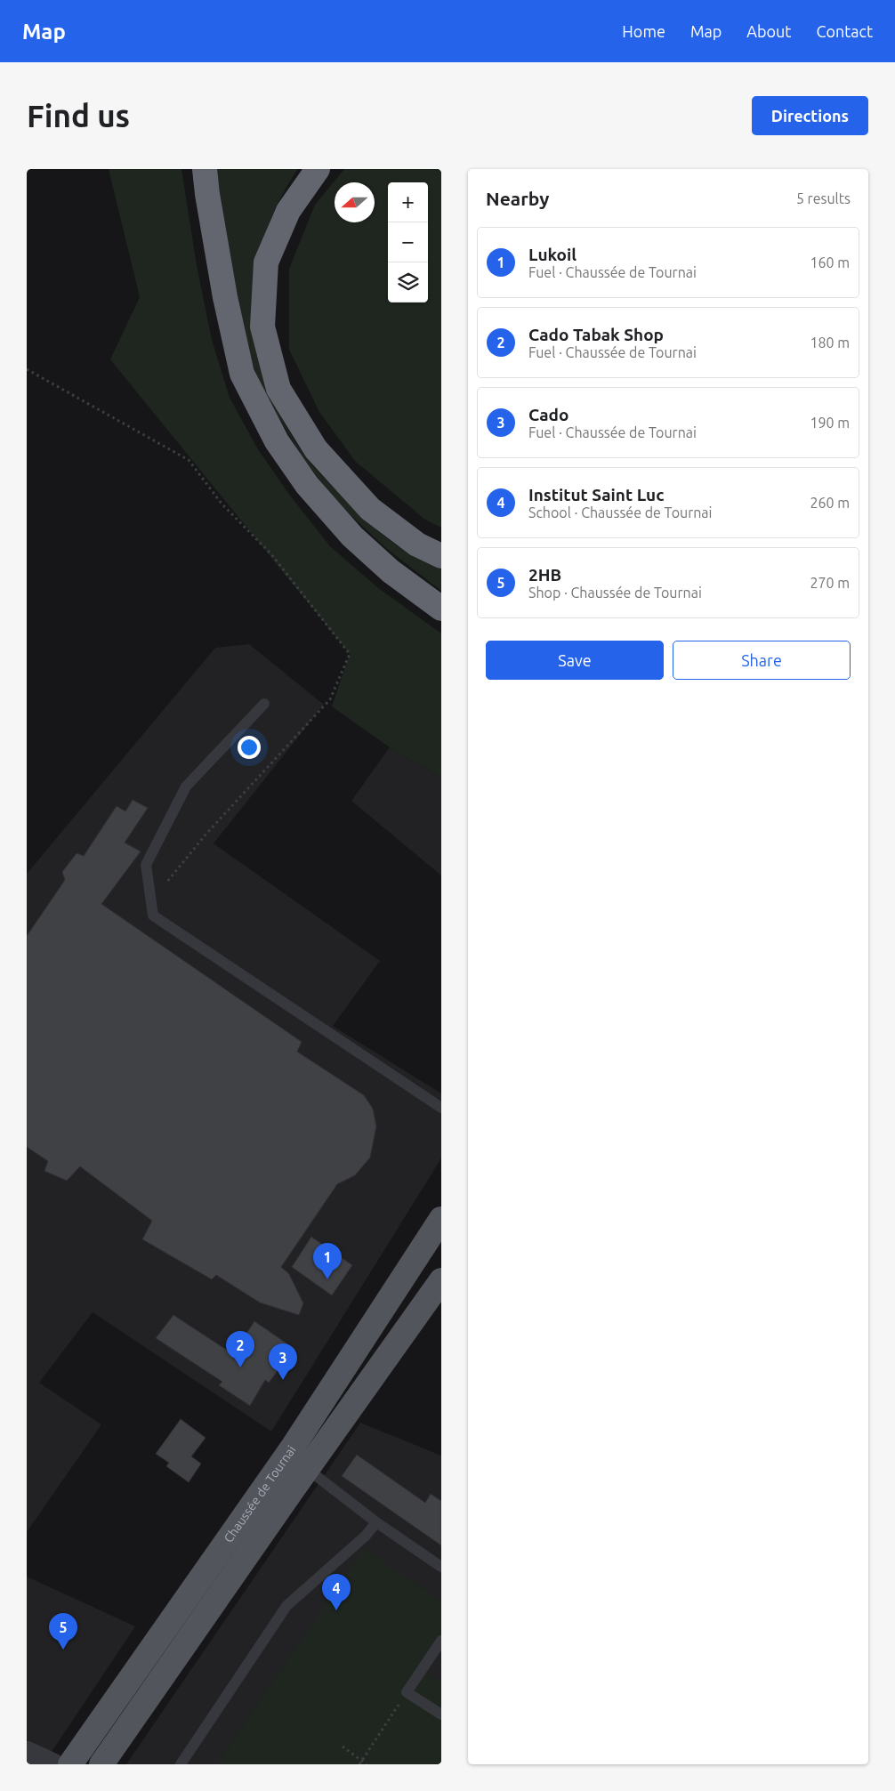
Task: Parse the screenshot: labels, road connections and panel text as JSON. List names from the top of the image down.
{
  "streets": {
    "main road": ["Chaussée de Tournai"]
  },
  "north": "left",
  "page": {
    "header": "Map",
    "nav": [
      "Home",
      "Map",
      "About",
      "Contact"
    ],
    "buttons": [
      "Directions",
      ["Save", "Share"]
    ],
    "title": "Find us",
    "heading": ["Nearby", "5 results"],
    "map_buttons": ["+", "−"],
    "list": [
      {
        "mark": "1",
        "name": "Lukoil",
        "note": "Fuel · Chaussée de Tournai",
        "value": "160 m"
      },
      {
        "mark": "2",
        "name": "Cado Tabak Shop",
        "note": "Fuel · Chaussée de Tournai",
        "value": "180 m"
      },
      {
        "mark": "3",
        "name": "Cado",
        "note": "Fuel · Chaussée de Tournai",
        "value": "190 m"
      },
      {
        "mark": "4",
        "name": "Institut Saint Luc",
        "note": "School · Chaussée de Tournai",
        "value": "260 m"
      },
      {
        "mark": "5",
        "name": "2HB",
        "note": "Shop · Chaussée de Tournai",
        "value": "270 m"
      }
    ],
    "pins": [
      "1",
      "2",
      "3",
      "4",
      "5"
    ]
  }
}
